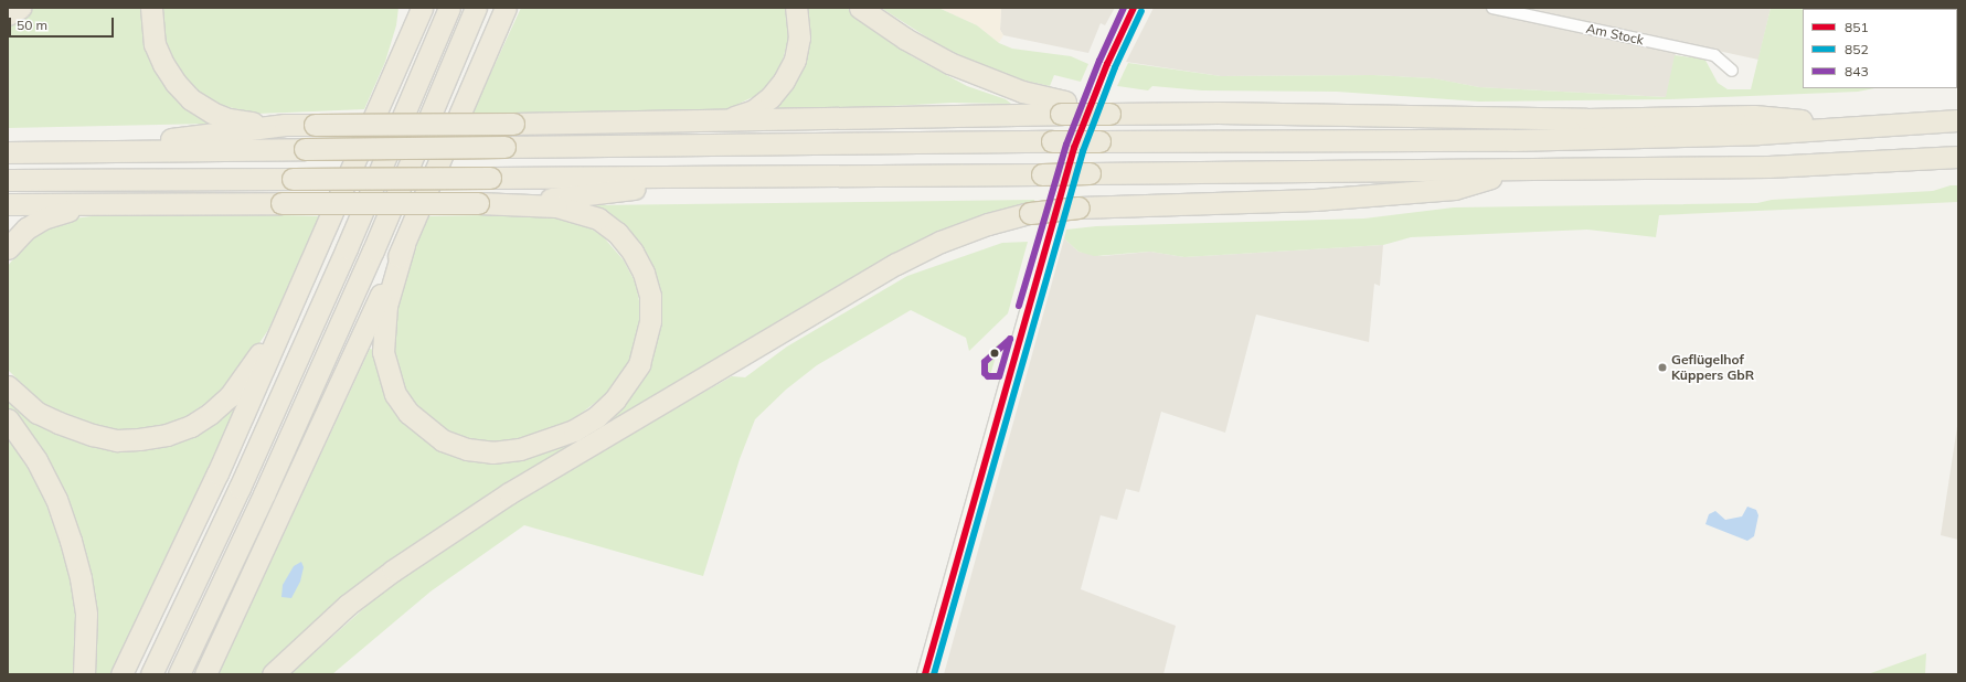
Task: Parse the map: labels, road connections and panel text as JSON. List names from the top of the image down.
{
  "streets": {
    "street": ["Am Stock"]
  },
  "places": ["Geflügelhof Küppers GbR"],
  "lines": ["transit line 851", "transit line 843", "transit line 852"],
  "legend": ["851", "852", "843"],
  "scale_bar": "50 m"
}
